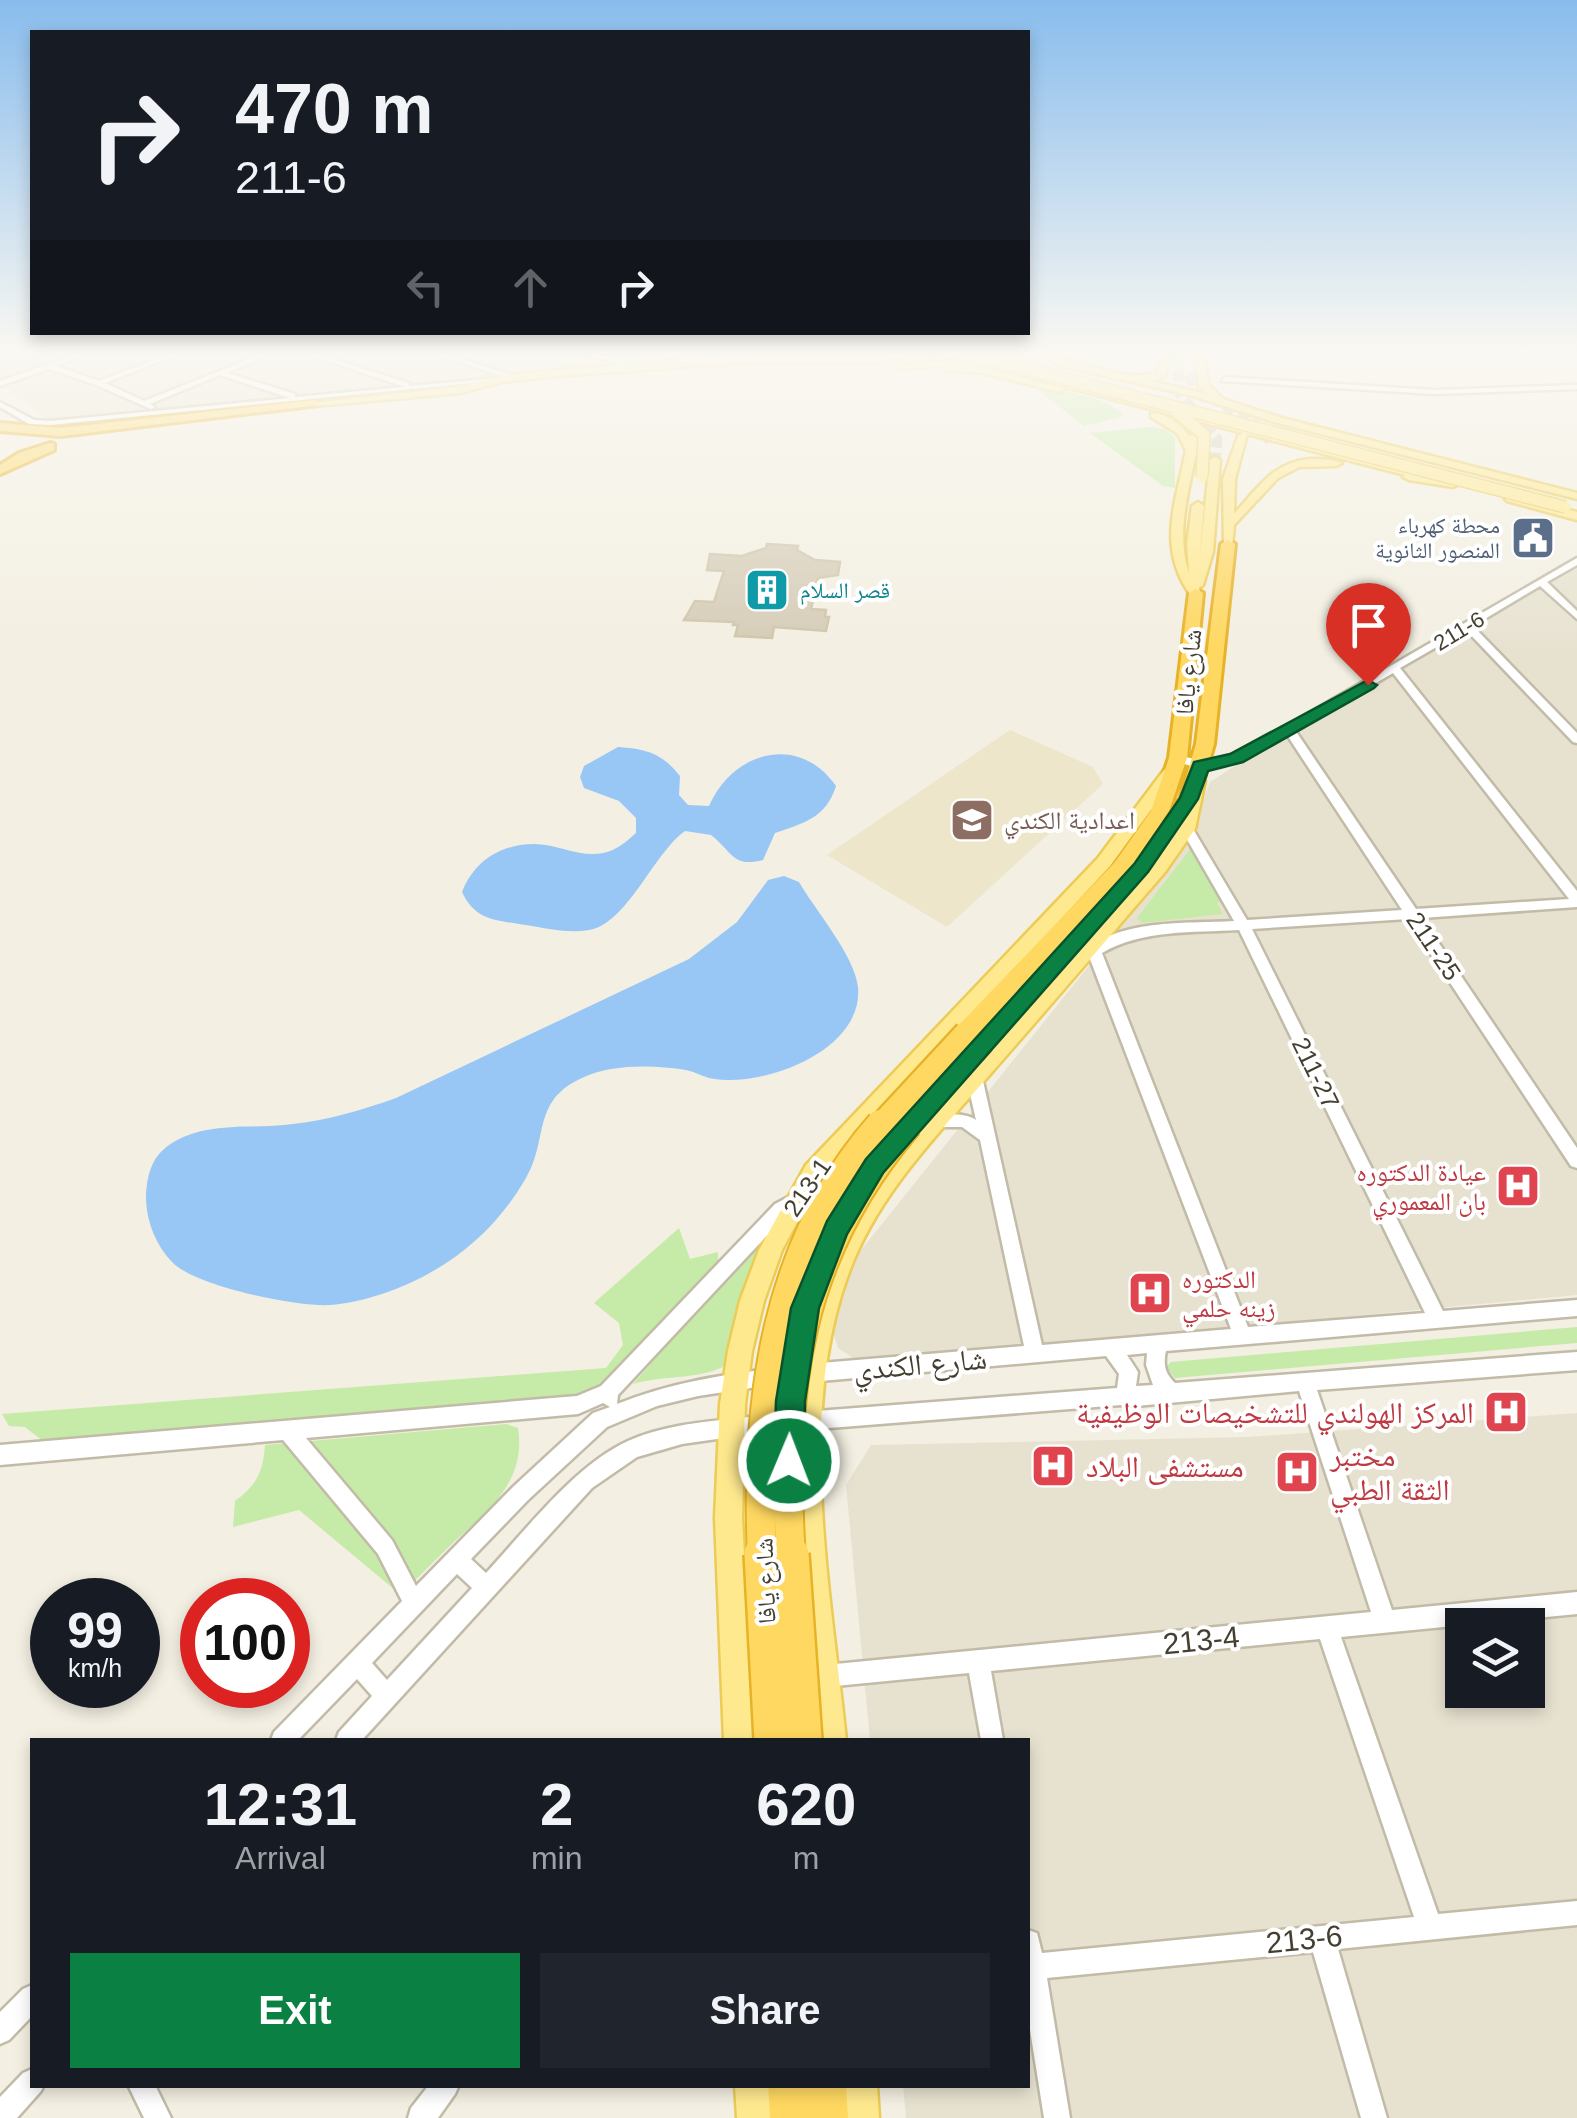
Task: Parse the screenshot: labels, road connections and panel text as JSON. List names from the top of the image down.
{
  "streets": {
    "highway": ["شارع يافا"],
    "main road": ["213-1"],
    "street": [
      "211-6",
      "211-25",
      "211-27",
      "شارع الكندي",
      "213-4",
      "213-6"
    ]
  },
  "crossings": [
    ["211-6", "شارع يافا"],
    ["211-6", "211-25"],
    ["211-6", "213-1"],
    ["شارع يافا", "213-1"],
    ["211-27", "شارع الكندي"],
    ["213-1", "شارع الكندي"]
  ],
  "places": {
    "public building": ["محطة كهرباء المنصور الثانوية"],
    "building": ["قصر السلام"],
    "school or university": ["اعدادية الكندي"],
    "hospital": [
      "عيادة الدكتوره بان المعموري",
      "الدكتوره زينه حلمي",
      "المركز الهولندي للتشخيصات الوظيفية",
      "مستشفى البلاد",
      "مختبر الثقة الطبي"
    ]
  },
  "page": {
    "turn": ["470 m", "211-6"],
    "speed": "99 km/h",
    "limit": "100",
    "eta": [
      "12:31",
      "Arrival",
      "2",
      "min",
      "620",
      "m"
    ],
    "buttons": ["Exit", "Share"]
  }
}
